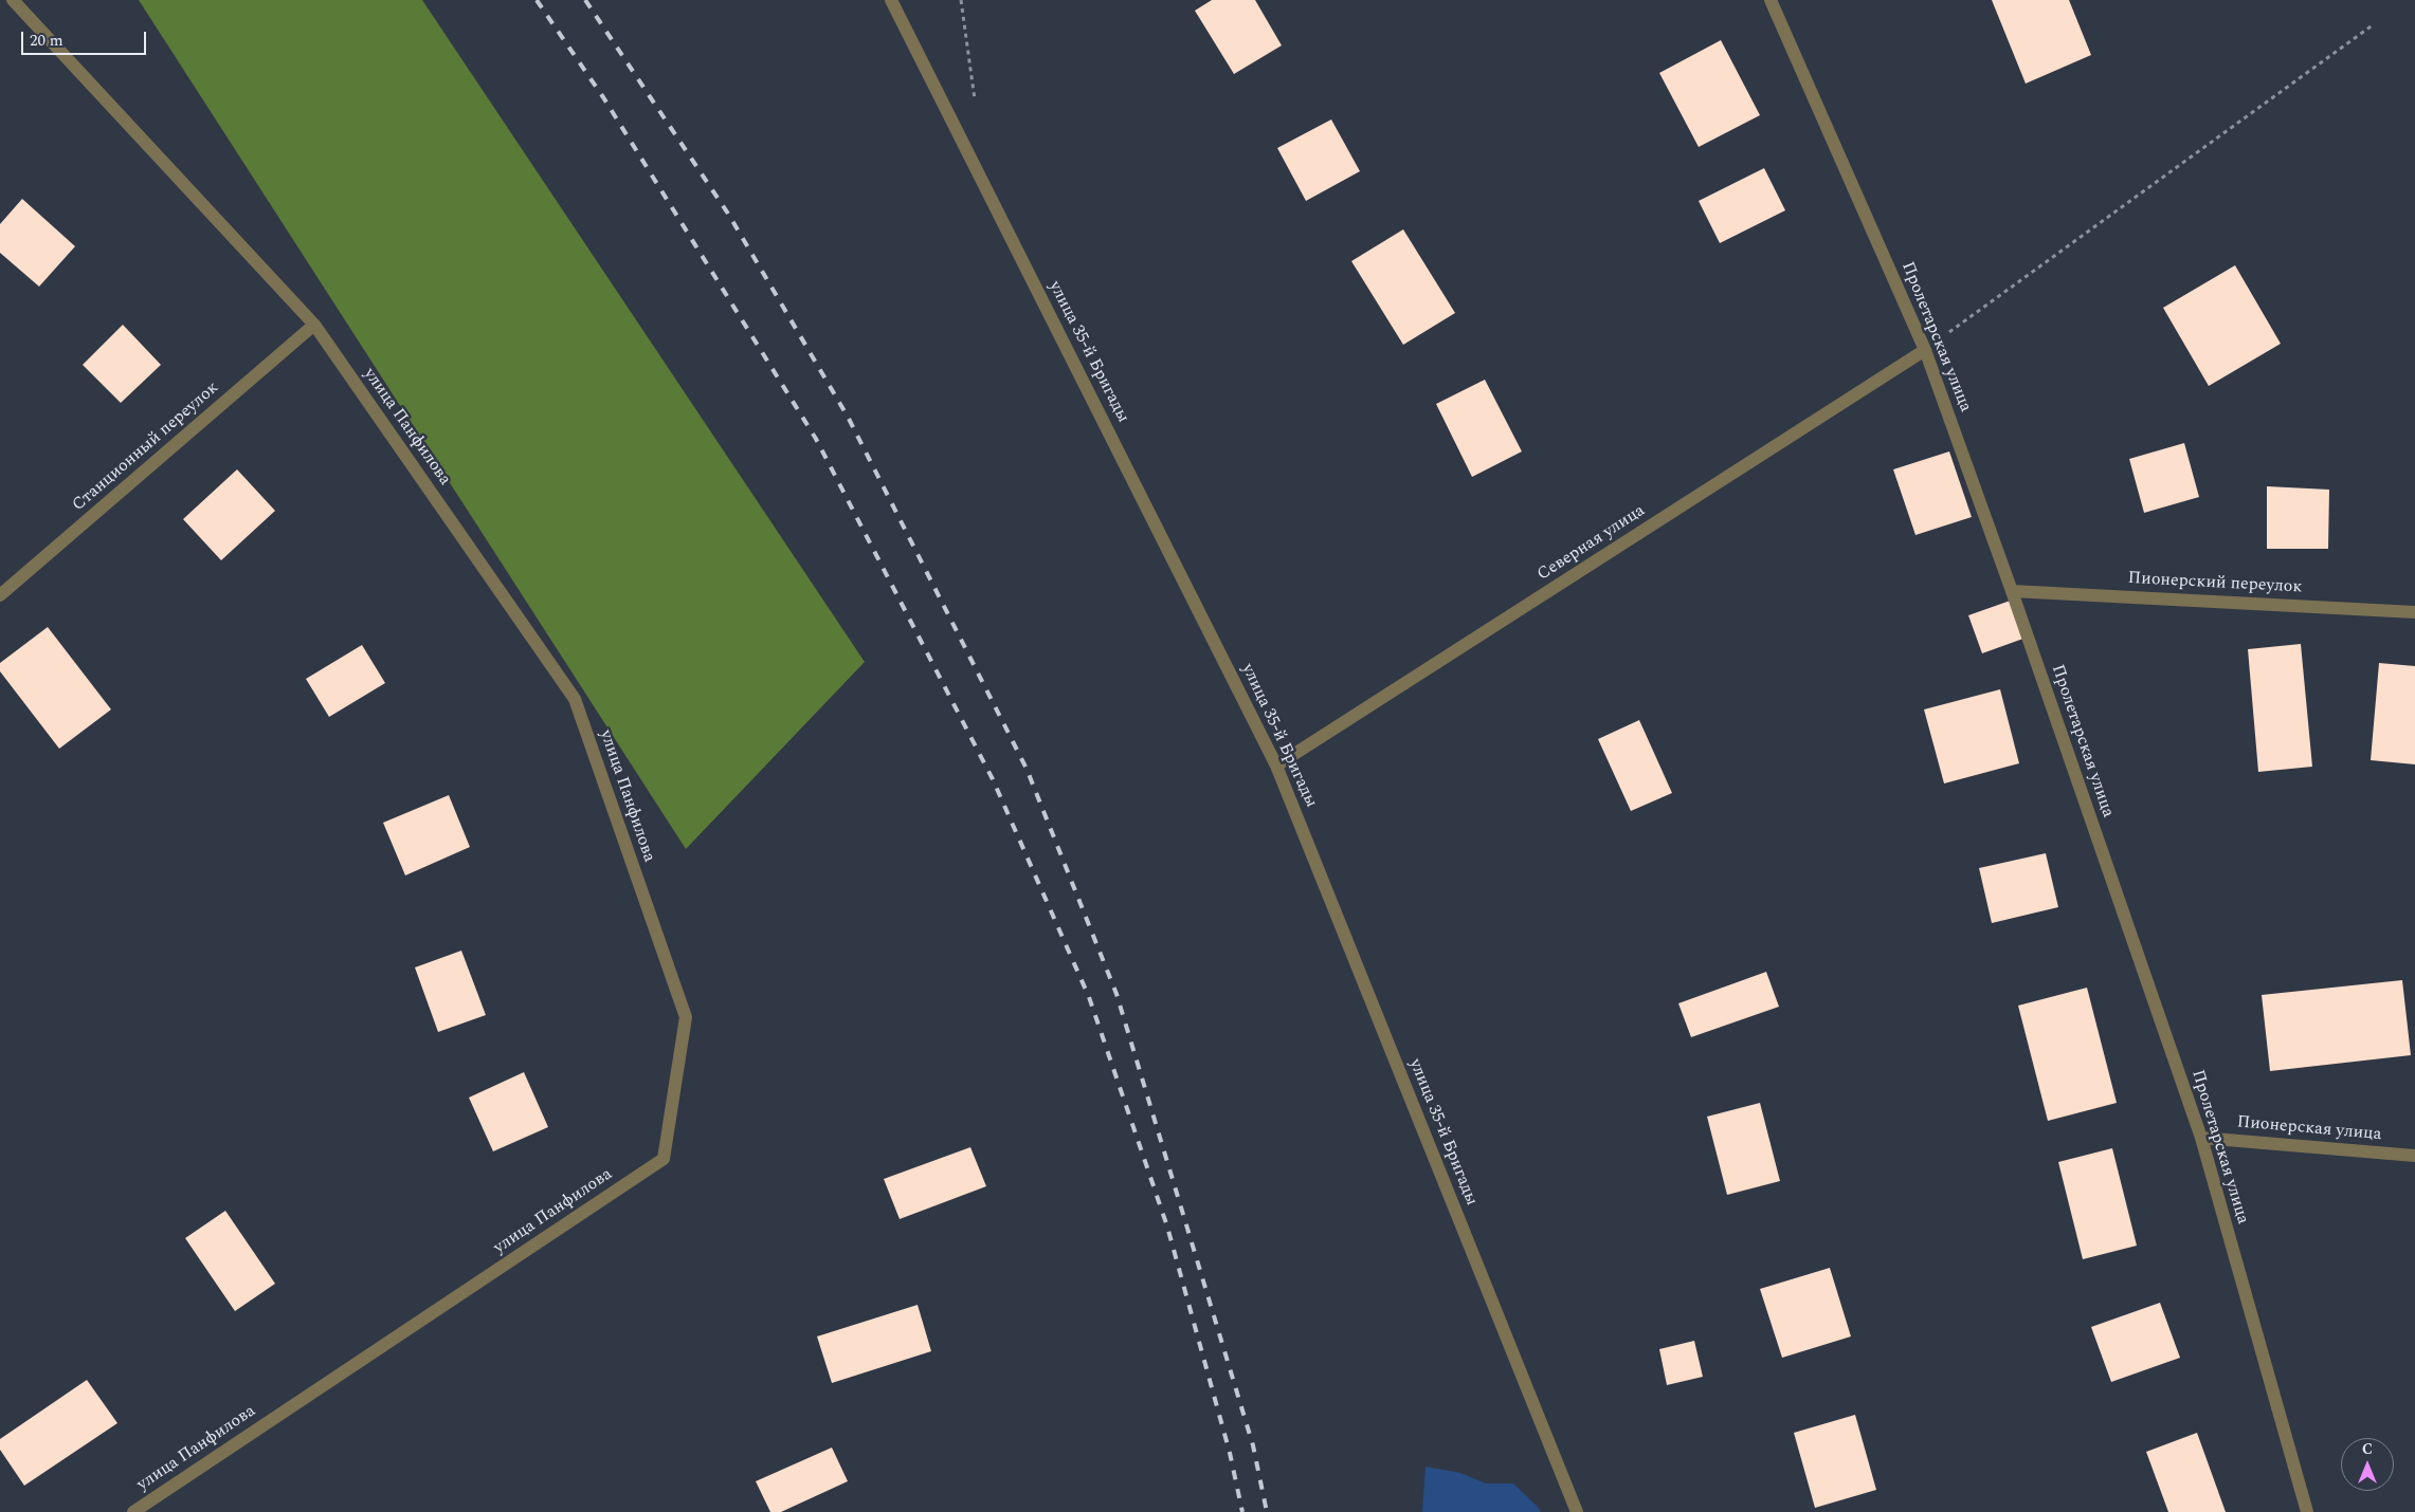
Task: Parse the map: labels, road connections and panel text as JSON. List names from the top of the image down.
{
  "streets": {
    "street": [
      "Пролетарская улица",
      "улица 35-й Бригады",
      "улица Панфилова",
      "Станционный переулок",
      "Северная улица",
      "Пионерский переулок",
      "Пионерская улица"
    ]
  },
  "crossings": [
    ["Пролетарская улица", "Северная улица"],
    ["Пролетарская улица", "Пионерский переулок"],
    ["Пролетарская улица", "Пионерская улица"],
    ["улица 35-й Бригады", "Северная улица"],
    ["улица Панфилова", "Станционный переулок"]
  ],
  "scale_bar": "20 m",
  "north": "top"
}
